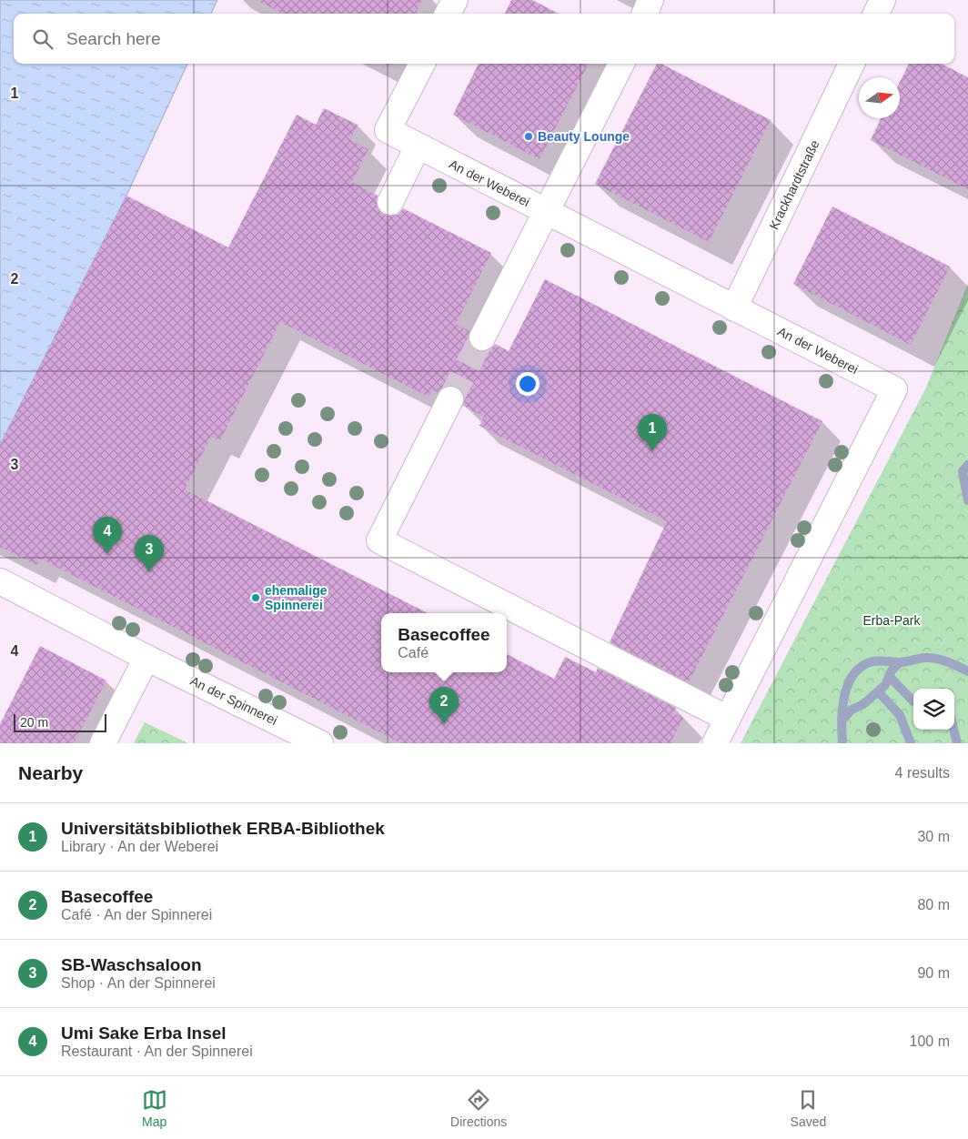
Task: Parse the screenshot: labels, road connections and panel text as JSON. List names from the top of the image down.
{
  "streets": {
    "street": ["An der Weberei", "Krackhardtstraße", "An der Spinnerei"]
  },
  "crossings": [
    ["An der Weberei", "Krackhardtstraße"]
  ],
  "parks": ["Erba-Park"],
  "places": ["Beauty Lounge", "ehemalige Spinnerei"],
  "scale_bar": "20 m",
  "north": "right",
  "page": {
    "search": "Search here",
    "pins": [
      "1",
      "4",
      "3",
      "2"
    ],
    "popup": ["Basecoffee", "Café"],
    "scale": "20 m",
    "heading": ["Nearby", "4 results"],
    "list": [
      {
        "mark": "1",
        "name": "Universitätsbibliothek ERBA-Bibliothek",
        "note": "Library · An der Weberei",
        "value": "30 m"
      },
      {
        "mark": "2",
        "name": "Basecoffee",
        "note": "Café · An der Spinnerei",
        "value": "80 m"
      },
      {
        "mark": "3",
        "name": "SB-Waschsaloon",
        "note": "Shop · An der Spinnerei",
        "value": "90 m"
      },
      {
        "mark": "4",
        "name": "Umi Sake Erba Insel",
        "note": "Restaurant · An der Spinnerei",
        "value": "100 m"
      }
    ],
    "nav": ["Map", "Directions", "Saved"]
  },
  "grid": {
    "rows": [
      "1",
      "2",
      "3",
      "4"
    ]
  }
}
